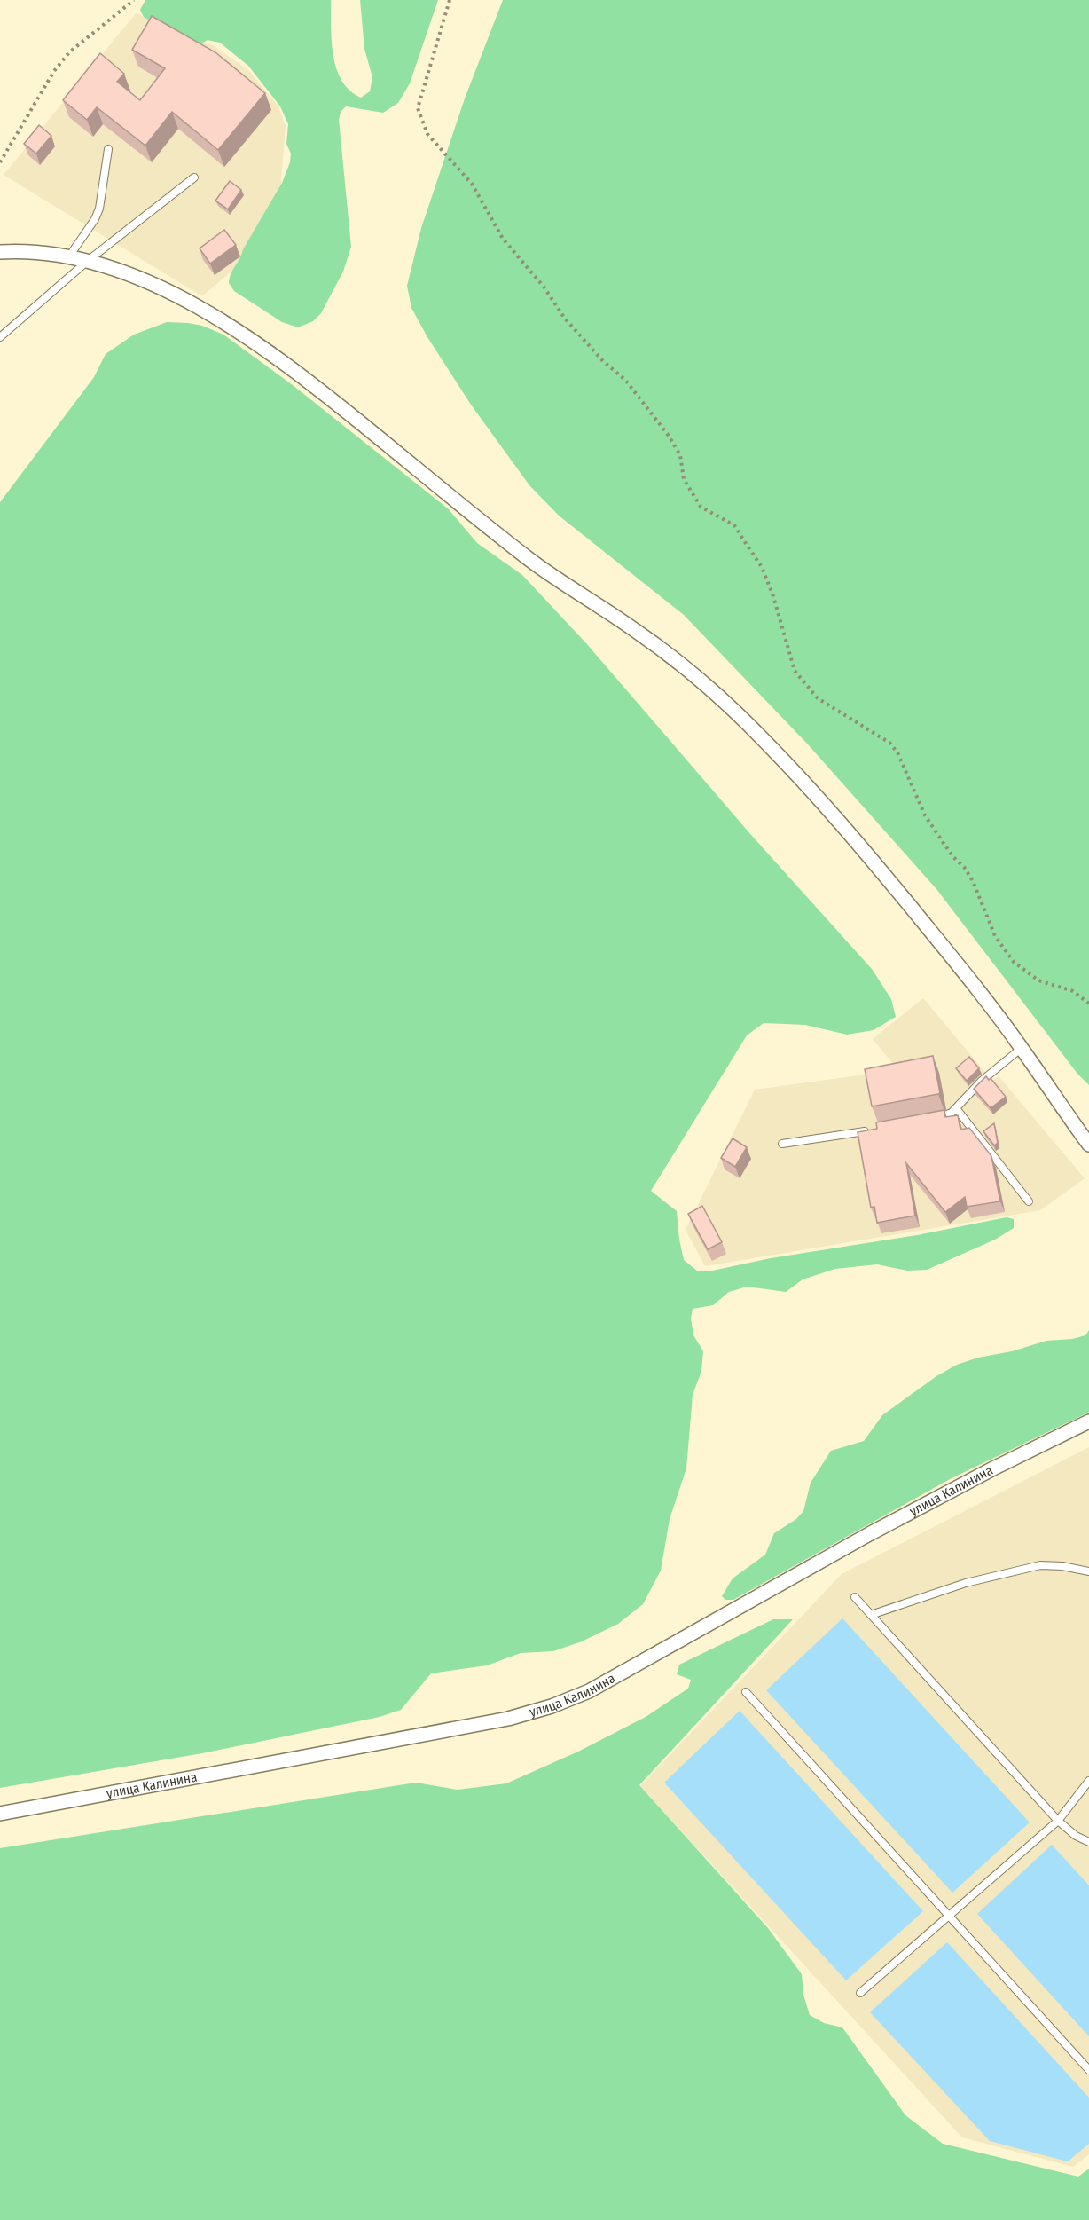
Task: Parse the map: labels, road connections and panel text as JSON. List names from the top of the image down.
{
  "streets": {
    "street": ["улица Калинина"]
  }
}
